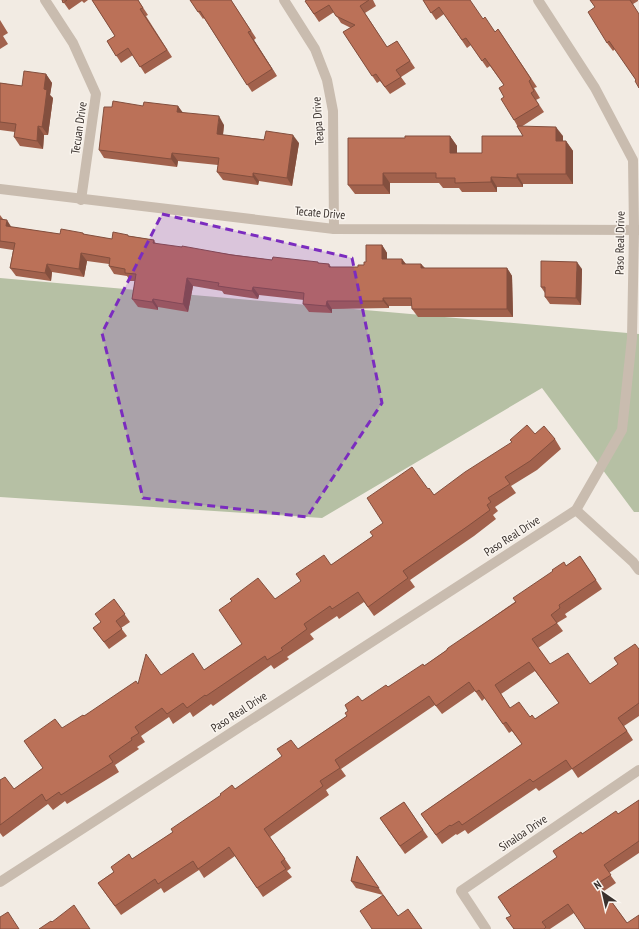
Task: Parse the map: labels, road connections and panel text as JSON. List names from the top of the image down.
{
  "streets": {
    "street": [
      "Teapa Drive",
      "Tecuan Drive",
      "Tecate Drive",
      "Paso Real Drive",
      "Sinaloa Drive"
    ]
  },
  "crossings": [
    ["Teapa Drive", "Tecate Drive"],
    ["Tecuan Drive", "Tecate Drive"],
    ["Tecate Drive", "Paso Real Drive"]
  ],
  "north": "top left"
}
